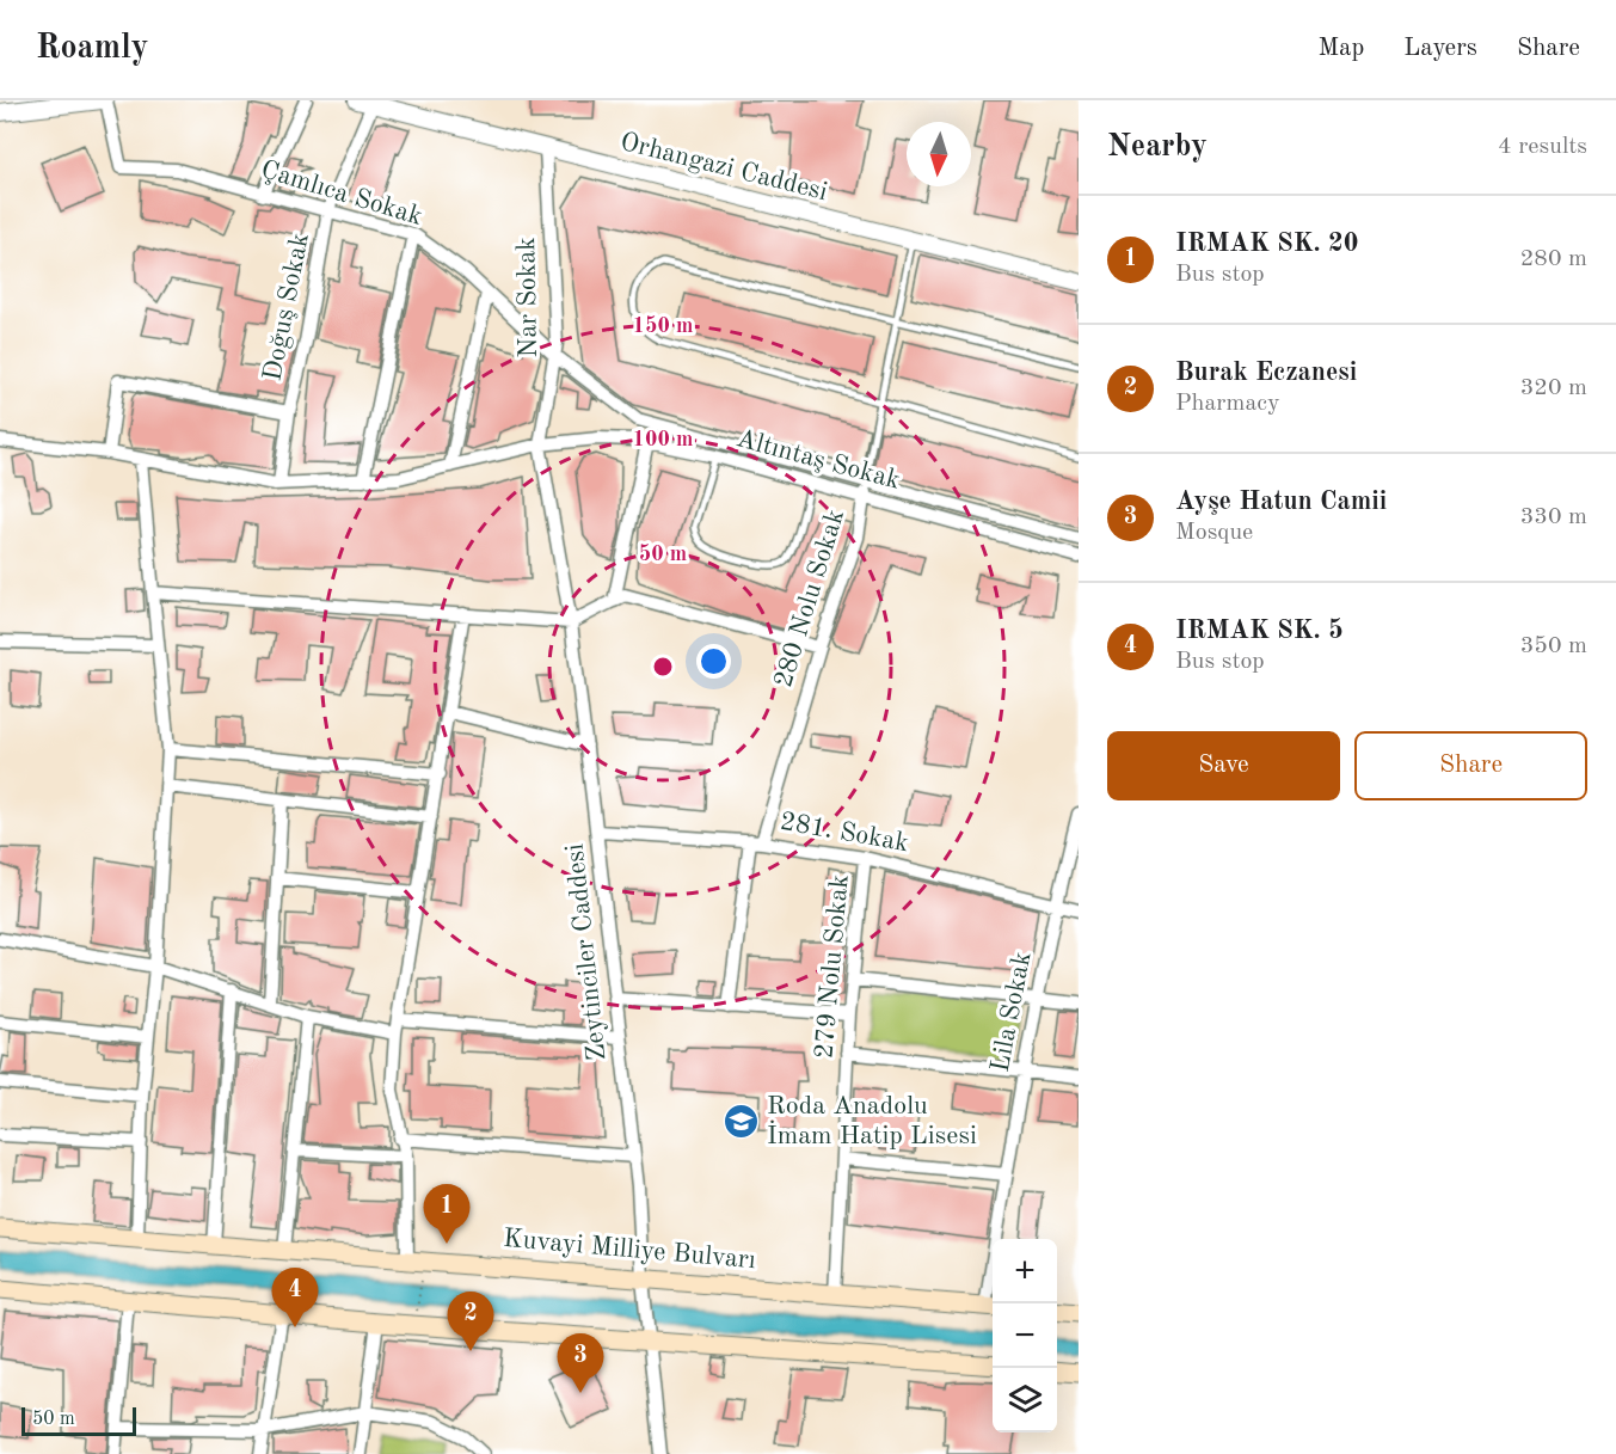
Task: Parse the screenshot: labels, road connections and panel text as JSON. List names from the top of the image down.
{
  "streets": {
    "main road": ["Kuvayi Milliye Bulvarı"],
    "street": [
      "Orhangazi Caddesi",
      "Çamlıca Sokak",
      "Nar Sokak",
      "Doğuş Sokak",
      "Altıntaş Sokak",
      "280 Nolu Sokak",
      "281. Sokak",
      "Zeytinciler Caddesi",
      "279 Nolu Sokak",
      "Lila Sokak"
    ]
  },
  "crossings": [
    ["Orhangazi Caddesi", "Nar Sokak"],
    ["Orhangazi Caddesi", "Doğuş Sokak"],
    ["Orhangazi Caddesi", "280 Nolu Sokak"],
    ["Çamlıca Sokak", "Nar Sokak"],
    ["Çamlıca Sokak", "Doğuş Sokak"],
    ["Çamlıca Sokak", "Altıntaş Sokak"],
    ["Nar Sokak", "Altıntaş Sokak"],
    ["Nar Sokak", "Zeytinciler Caddesi"],
    ["Doğuş Sokak", "Altıntaş Sokak"],
    ["Altıntaş Sokak", "280 Nolu Sokak"],
    ["280 Nolu Sokak", "281. Sokak"],
    ["281. Sokak", "Zeytinciler Caddesi"],
    ["281. Sokak", "279 Nolu Sokak"],
    ["281. Sokak", "Lila Sokak"],
    ["Zeytinciler Caddesi", "Kuvayi Milliye Bulvarı"],
    ["279 Nolu Sokak", "Kuvayi Milliye Bulvarı"],
    ["Lila Sokak", "Kuvayi Milliye Bulvarı"]
  ],
  "places": {
    "school or university": ["Roda Anadolu İmam Hatip Lisesi"]
  },
  "scale_bar": "50 m",
  "north": "bottom",
  "page": {
    "header": "Roamly",
    "nav": ["Map", "Layers", "Share"],
    "heading": ["Nearby", "4 results"],
    "list": [
      {
        "mark": "1",
        "name": "IRMAK SK. 20",
        "note": "Bus stop",
        "value": "280 m"
      },
      {
        "mark": "2",
        "name": "Burak Eczanesi",
        "note": "Pharmacy",
        "value": "320 m"
      },
      {
        "mark": "3",
        "name": "Ayşe Hatun Camii",
        "note": "Mosque",
        "value": "330 m"
      },
      {
        "mark": "4",
        "name": "IRMAK SK. 5",
        "note": "Bus stop",
        "value": "350 m"
      }
    ],
    "buttons": ["Save", "Share"],
    "pins": [
      "1",
      "4",
      "2",
      "3"
    ],
    "map_buttons": ["+", "−"],
    "scale": "50 m"
  },
  "rings": ["150 m", "100 m", "50 m"]
}
